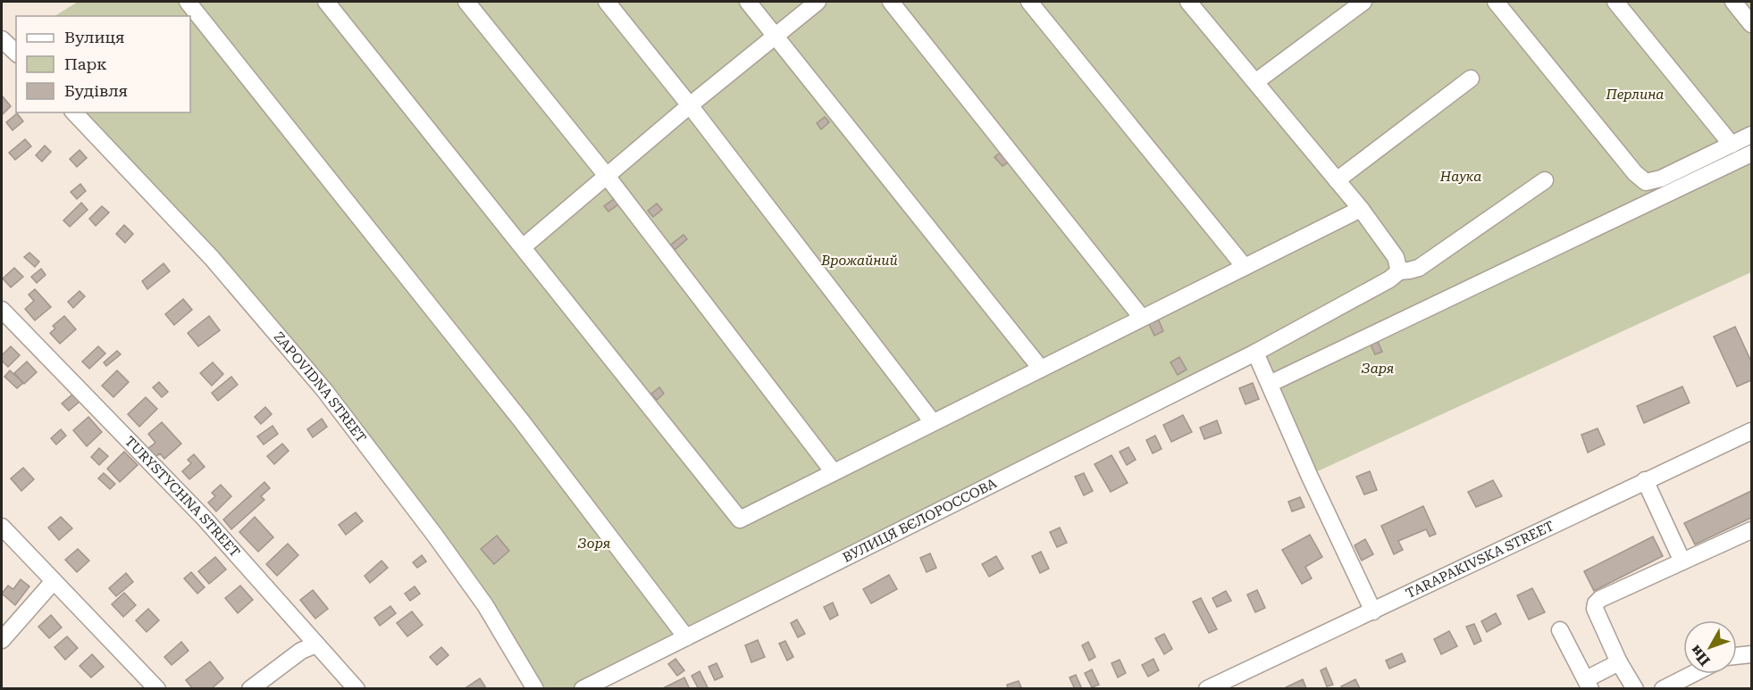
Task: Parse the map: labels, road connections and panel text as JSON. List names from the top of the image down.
{
  "streets": {
    "street": [
      "ZAPOVIDNA STREET",
      "TURYSTYCHNA STREET",
      "ВУЛИЦЯ БЄЛОРОССОВА",
      "TARAPAKIVSKA STREET"
    ]
  },
  "parks": [
    "Перлина",
    "Наука",
    "Врожайний",
    "Заря",
    "Зоря"
  ],
  "legend": ["Вулиця", "Парк", "Будівля"],
  "north": "bottom left"
}
